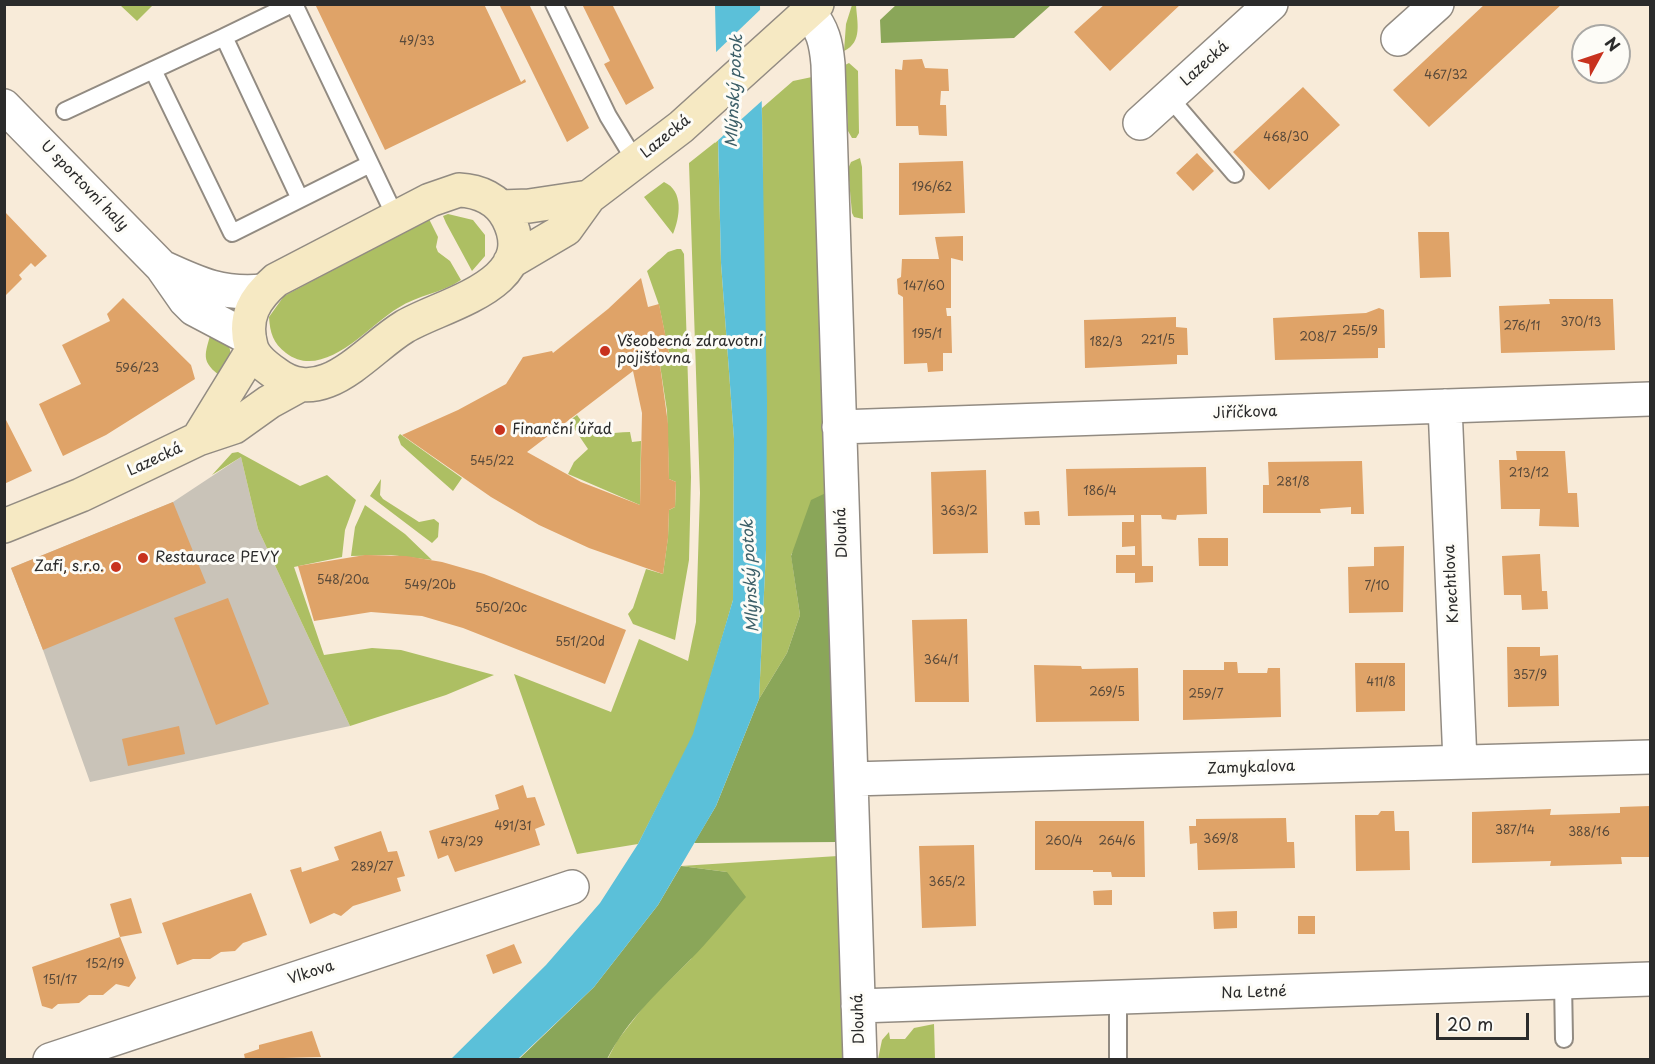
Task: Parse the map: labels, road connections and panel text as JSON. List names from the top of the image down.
{
  "streets": {
    "main road": ["Lazecká"],
    "street": [
      "U sportovní haly",
      "Jiříčkova",
      "Dlouhá",
      "Knechtlova",
      "Zamykalova",
      "Vlkova",
      "Na Letné"
    ]
  },
  "crossings": [
    ["Lazecká", "Dlouhá"],
    ["Jiříčkova", "Dlouhá"],
    ["Jiříčkova", "Knechtlova"],
    ["Dlouhá", "Zamykalova"],
    ["Dlouhá", "Na Letné"],
    ["Knechtlova", "Zamykalova"]
  ],
  "water": ["Mlýnský potok"],
  "places": [
    "Všeobecná zdravotní pojišťovna",
    "Finanční úřad",
    "Restaurace PEVY",
    "Zafi, s.r.o."
  ],
  "house_numbers": [
    "49/33",
    "467/32",
    "468/30",
    "196/62",
    "147/60",
    "370/13",
    "276/11",
    "255/9",
    "195/1",
    "208/7",
    "221/5",
    "182/3",
    "596/23",
    "545/22",
    "213/12",
    "281/8",
    "186/4",
    "363/2",
    "548/20a",
    "549/20b",
    "7/10",
    "550/20c",
    "551/20d",
    "364/1",
    "357/9",
    "411/8",
    "269/5",
    "259/7",
    "491/31",
    "387/14",
    "388/16",
    "369/8",
    "260/4",
    "264/6",
    "473/29",
    "289/27",
    "365/2",
    "152/19",
    "151/17"
  ],
  "scale_bar": "20 m",
  "north": "top right"
}
